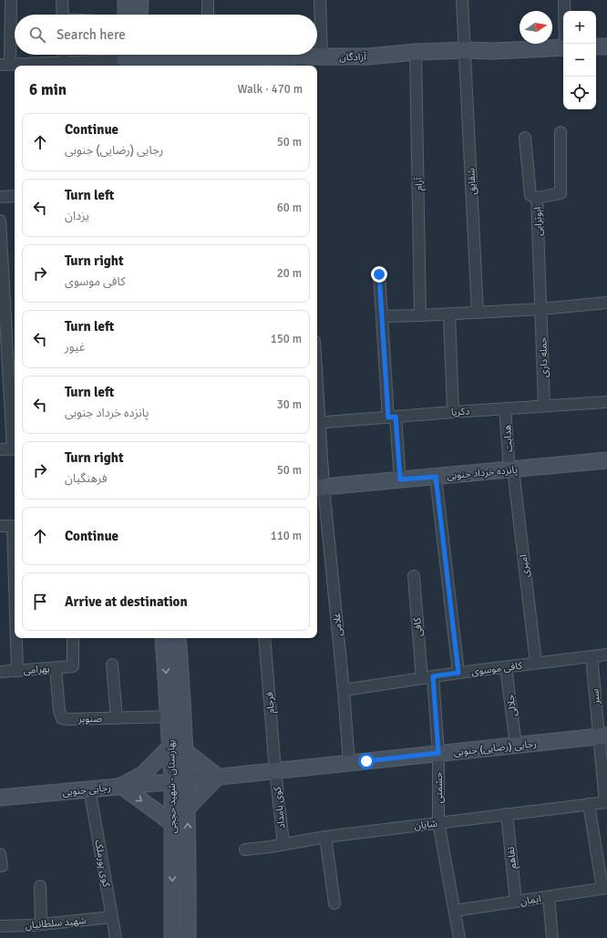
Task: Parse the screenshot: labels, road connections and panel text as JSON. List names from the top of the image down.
{
  "streets": {
    "street": [
      "آزادگان",
      "شقایق",
      "آرام",
      "ابوترابی",
      "حمله داری",
      "ذکریا",
      "هدایت",
      "پانزده خرداد جنوبی",
      "امیری",
      "غلامی",
      "کافی",
      "کافی موسوی",
      "بهرامی",
      "سبز",
      "فرجام",
      "جلالی",
      "صنوبر",
      "رجایی (رضایی) جنوبی",
      "بهارستان - شهید حججی",
      "حشمتی",
      "رجایی جنوبی",
      "کوی بامداد",
      "شایان",
      "تفاهم",
      "کوی پورملک",
      "ایمان",
      "شهید سلطانیان"
    ]
  },
  "crossings": [
    ["آزادگان", "شقایق"],
    ["آزادگان", "آرام"],
    ["ابوترابی", "حمله داری"],
    ["حمله داری", "ذکریا"],
    ["ذکریا", "هدایت"],
    ["ذکریا", "غلامی"],
    ["هدایت", "پانزده خرداد جنوبی"],
    ["هدایت", "امیری"],
    ["پانزده خرداد جنوبی", "امیری"],
    ["پانزده خرداد جنوبی", "غلامی"],
    ["امیری", "کافی موسوی"],
    ["غلامی", "کافی موسوی"],
    ["غلامی", "رجایی (رضایی) جنوبی"],
    ["کافی", "کافی موسوی"],
    ["کافی", "رجایی (رضایی) جنوبی"],
    ["کافی", "حشمتی"],
    ["کافی موسوی", "سبز"],
    ["کافی موسوی", "جلالی"],
    ["بهرامی", "صنوبر"],
    ["سبز", "رجایی (رضایی) جنوبی"],
    ["سبز", "شایان"],
    ["فرجام", "رجایی (رضایی) جنوبی"],
    ["فرجام", "کوی بامداد"],
    ["جلالی", "رجایی (رضایی) جنوبی"],
    ["صنوبر", "بهارستان - شهید حججی"],
    ["رجایی (رضایی) جنوبی", "بهارستان - شهید حججی"],
    ["رجایی (رضایی) جنوبی", "حشمتی"],
    ["رجایی (رضایی) جنوبی", "رجایی جنوبی"],
    ["رجایی (رضایی) جنوبی", "کوی بامداد"],
    ["بهارستان - شهید حججی", "رجایی جنوبی"],
    ["حشمتی", "شایان"],
    ["حشمتی", "ایمان"],
    ["رجایی جنوبی", "کوی پورملک"],
    ["کوی بامداد", "شایان"],
    ["شایان", "تفاهم"],
    ["تفاهم", "ایمان"],
    ["کوی پورملک", "شهید سلطانیان"]
  ],
  "north": "right",
  "page": {
    "map_buttons": ["+", "−"],
    "search": "Search here",
    "heading": ["6 min", "Walk · 470 m"],
    "list": [
      ["Continue", "رجایی (رضایی) جنوبی", "50 m"],
      ["Turn left", "یزدان", "60 m"],
      ["Turn right", "کافی موسوی", "20 m"],
      ["Turn left", "غیور", "150 m"],
      ["Turn left", "پانزده خرداد جنوبی", "30 m"],
      ["Turn right", "فرهنگیان", "50 m"],
      ["Continue", "110 m"],
      "Arrive at destination"
    ]
  }
}
